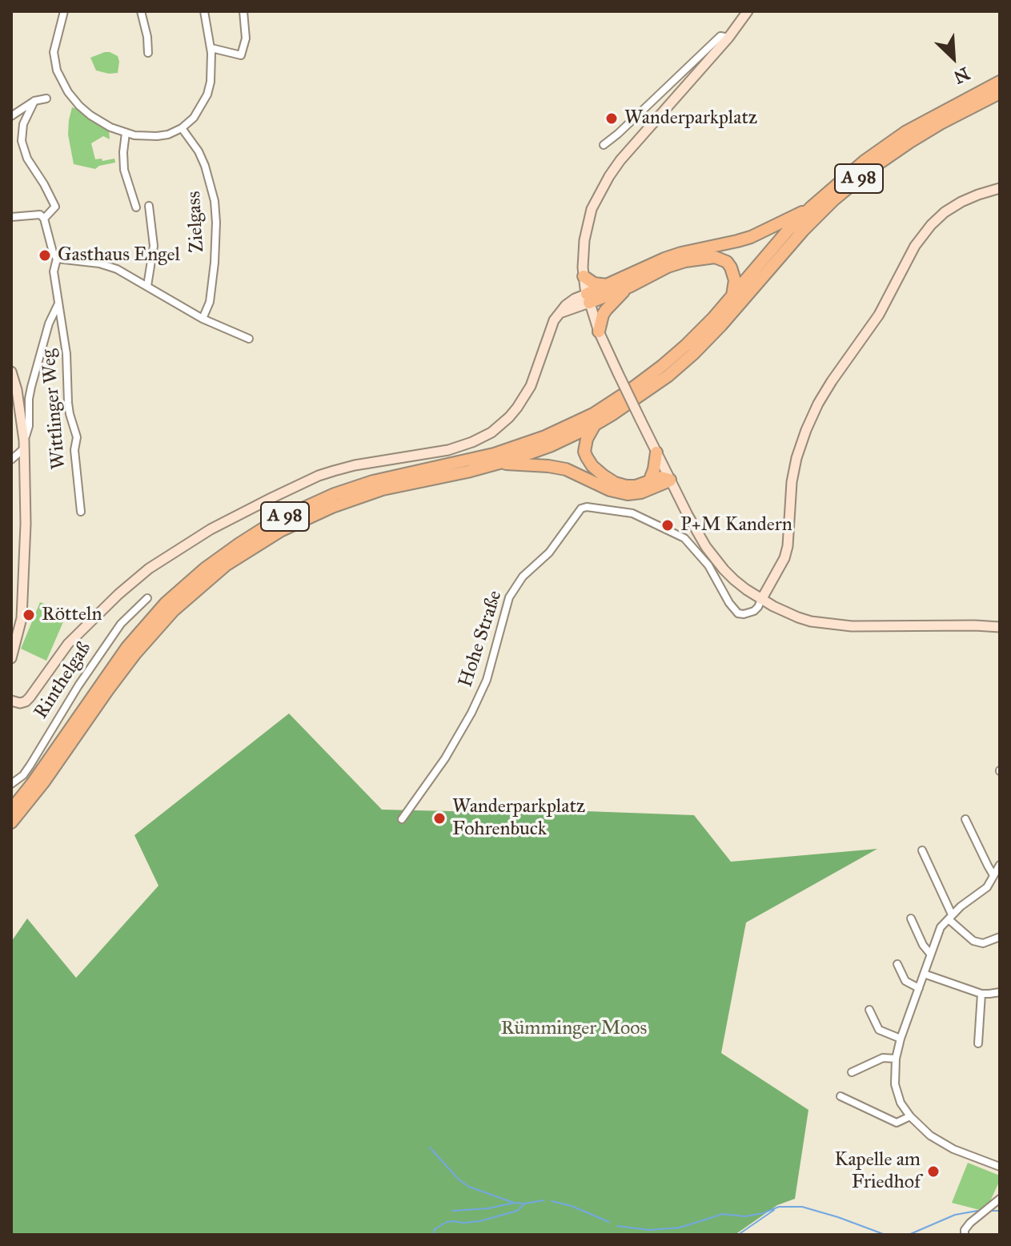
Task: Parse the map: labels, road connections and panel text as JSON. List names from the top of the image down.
{
  "streets": {
    "highway": ["A 98"],
    "street": [
      "Zielgass",
      "Wittlinger Weg",
      "Hohe Straße",
      "Rinthelgaß"
    ]
  },
  "parks": ["Rümminger Moos"],
  "places": [
    "Wanderparkplatz",
    "Gasthaus Engel",
    "P+M Kandern",
    "Rötteln",
    "Wanderparkplatz Fohrenbuck",
    "Kapelle am Friedhof"
  ],
  "north": "bottom right"
}
